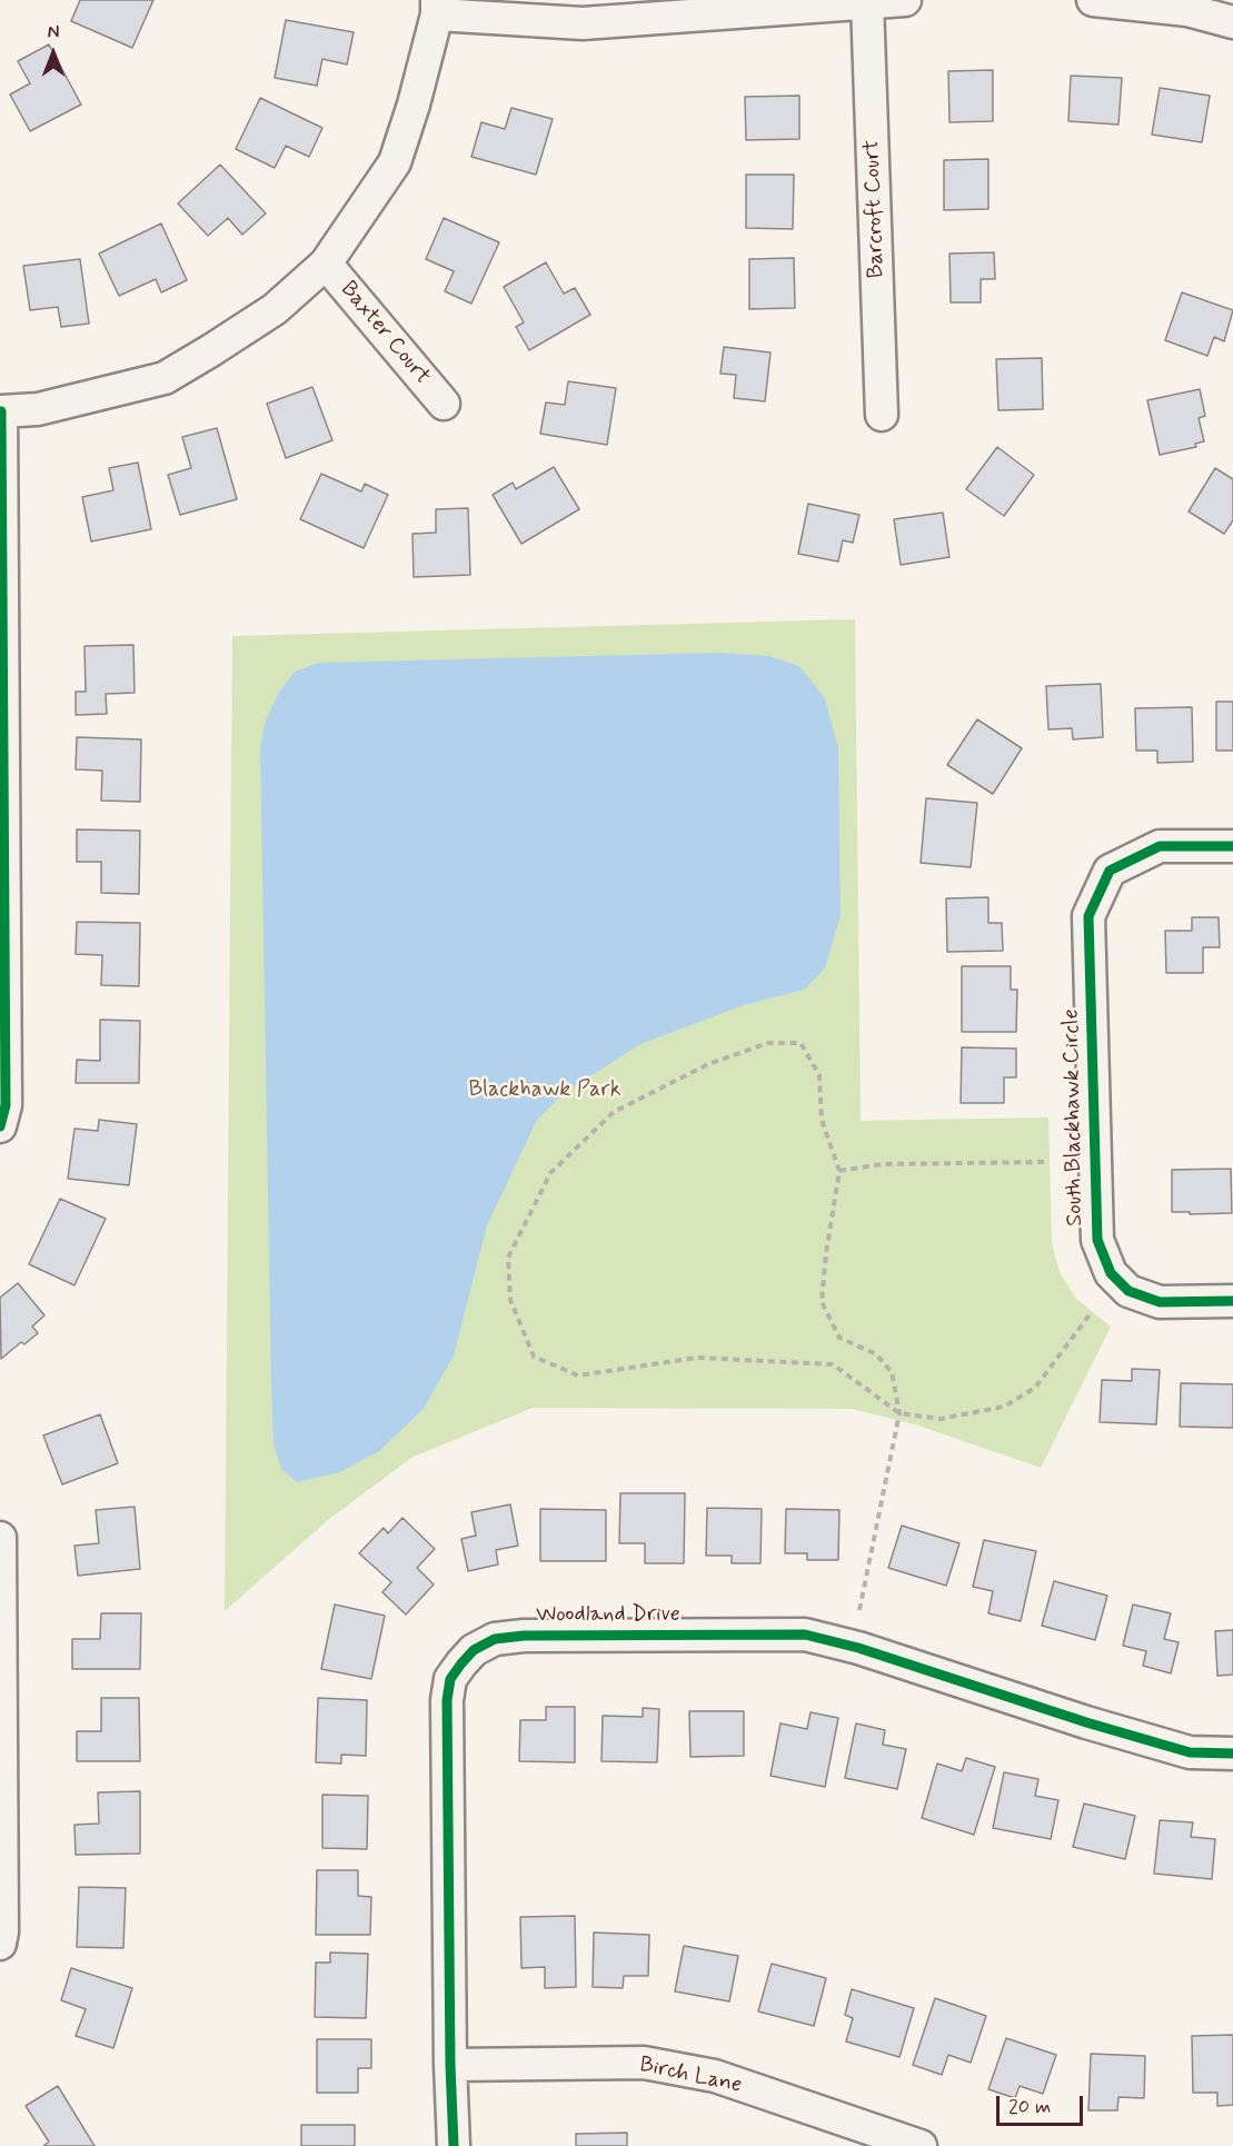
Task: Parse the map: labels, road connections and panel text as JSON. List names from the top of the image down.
{
  "streets": {
    "street": [
      "Barcroft Court",
      "Baxter Court",
      "South Blackhawk Circle",
      "Woodland Drive",
      "Birch Lane"
    ]
  },
  "crossings": [
    ["Woodland Drive", "Birch Lane"]
  ],
  "parks": ["Blackhawk Park"],
  "scale_bar": "20 m",
  "north": "top"
}
